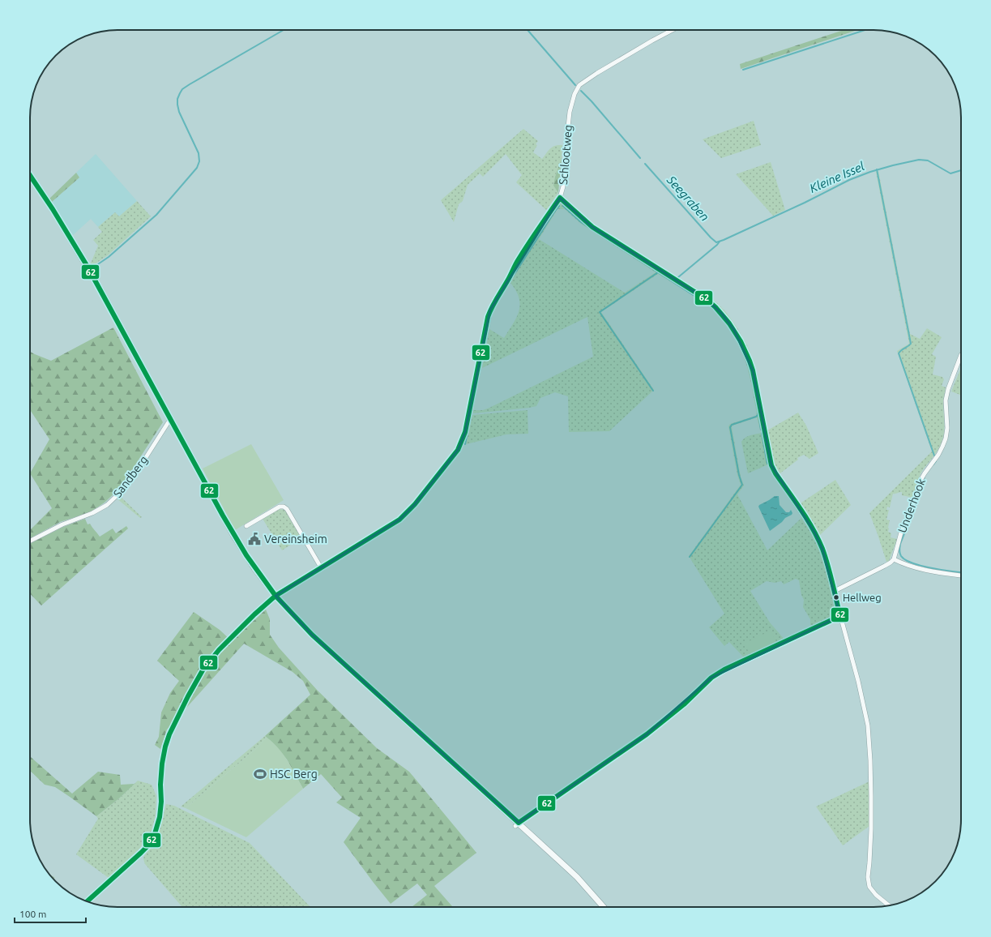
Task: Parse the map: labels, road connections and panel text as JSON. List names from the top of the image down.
{
  "streets": {
    "street": ["Schlootweg", "Sandberg", "Underhook"]
  },
  "water": ["Kleine Issel", "Seegraben"],
  "places": {
    "public building": ["Vereinsheim"],
    "other": ["Hellweg"],
    "sports": ["HSC Berg"]
  },
  "lines": ["transit line 62"],
  "scale_bar": "100 m"
}
